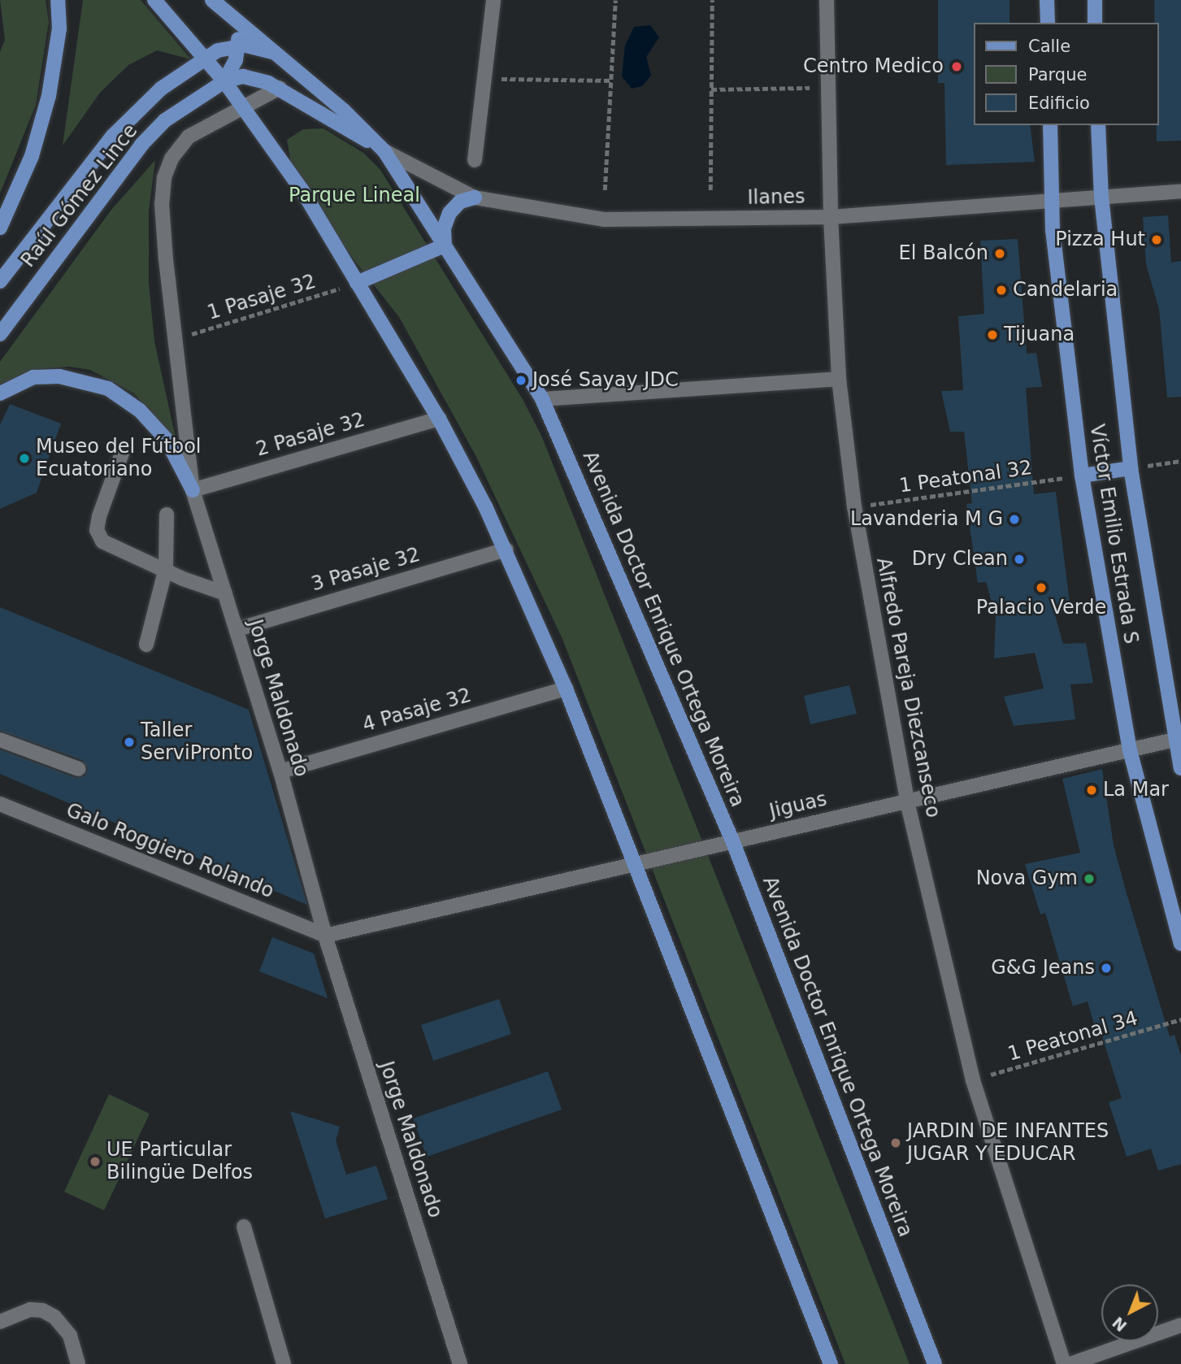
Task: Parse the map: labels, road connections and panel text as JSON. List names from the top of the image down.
{
  "streets": {
    "main road": ["Raúl Gómez Lince", "Víctor Emilio Estrada S", "Avenida Doctor Enrique Ortega Moreira"],
    "street": [
      "Ilanes",
      "2 Pasaje 32",
      "3 Pasaje 32",
      "Alfredo Pareja Diezcanseco",
      "Jorge Maldonado",
      "4 Pasaje 32",
      "Jiguas",
      "Galo Roggiero Rolando"
    ],
    "path": ["1 Pasaje 32", "1 Peatonal 32", "1 Peatonal 34"]
  },
  "crossings": [
    ["Raúl Gómez Lince", "Ilanes"],
    ["Raúl Gómez Lince", "Avenida Doctor Enrique Ortega Moreira"],
    ["Raúl Gómez Lince", "Jorge Maldonado"],
    ["Ilanes", "Víctor Emilio Estrada S"],
    ["Ilanes", "Avenida Doctor Enrique Ortega Moreira"],
    ["Ilanes", "Alfredo Pareja Diezcanseco"],
    ["1 Pasaje 32", "Jorge Maldonado"],
    ["2 Pasaje 32", "Jorge Maldonado"],
    ["1 Peatonal 32", "Víctor Emilio Estrada S"],
    ["1 Peatonal 32", "Alfredo Pareja Diezcanseco"],
    ["Víctor Emilio Estrada S", "Jiguas"],
    ["3 Pasaje 32", "Jorge Maldonado"],
    ["Avenida Doctor Enrique Ortega Moreira", "Jiguas"],
    ["Alfredo Pareja Diezcanseco", "Jiguas"],
    ["Alfredo Pareja Diezcanseco", "1 Peatonal 34"],
    ["Jorge Maldonado", "4 Pasaje 32"],
    ["Jorge Maldonado", "Jiguas"],
    ["Jorge Maldonado", "Galo Roggiero Rolando"],
    ["Jiguas", "Galo Roggiero Rolando"]
  ],
  "parks": ["Parque Lineal"],
  "places": [
    "Centro Medico",
    "Pizza Hut",
    "El Balcón",
    "Candelaria",
    "Tijuana",
    "José Sayay JDC",
    "Museo del Fútbol Ecuatoriano",
    "Lavanderia M G",
    "Dry Clean",
    "Palacio Verde",
    "Taller ServiPronto",
    "La Mar",
    "Nova Gym",
    "G&G Jeans",
    "JARDIN DE INFANTES JUGAR Y EDUCAR",
    "UE Particular Bilingüe Delfos"
  ],
  "legend": ["Calle", "Parque", "Edificio"],
  "north": "bottom left"
}
